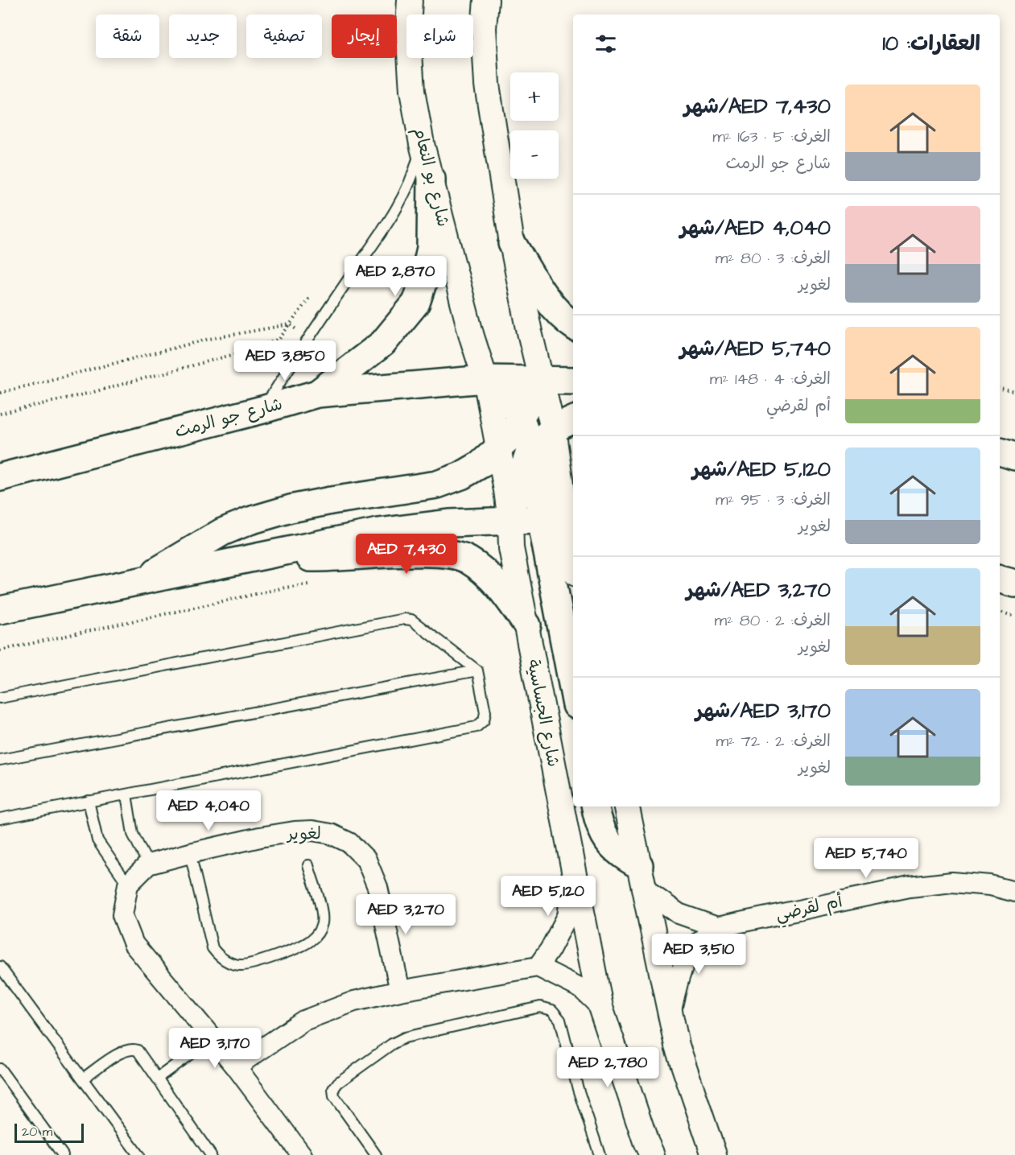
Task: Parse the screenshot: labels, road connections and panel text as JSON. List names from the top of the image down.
{
  "streets": {
    "main road": ["شارع جو الرمث"],
    "street": [
      "شارع بو النعام",
      "شارع الجساسية",
      "لغوير",
      "أم لقرضي"
    ]
  },
  "crossings": [
    ["شارع بو النعام", "شارع جو الرمث"],
    ["شارع بو النعام", "شارع الجساسية"]
  ],
  "scale_bar": "20 m",
  "page": {
    "chip": [
      "شراء",
      "إيجار",
      "تصفية",
      "جديد",
      "شقة"
    ],
    "heading": "العقارات: 10",
    "map_buttons": ["+", "−"],
    "list": [
      {
        "name": "AED 7,430/شهر",
        "note": "الغرف: 5 · 163 m² · شارع جو الرمث"
      },
      {
        "name": "AED 4,040/شهر",
        "note": "الغرف: 3 · 80 m² · لغوير"
      },
      {
        "name": "AED 5,740/شهر",
        "note": "الغرف: 4 · 148 m² · أم لقرضي"
      },
      {
        "name": "AED 5,120/شهر",
        "note": "الغرف: 3 · 95 m² · لغوير"
      },
      {
        "name": "AED 3,270/شهر",
        "note": "الغرف: 2 · 80 m² · لغوير"
      },
      {
        "name": "AED 3,170/شهر",
        "note": "الغرف: 2 · 72 m² · لغوير"
      }
    ],
    "price": [
      "AED 2,870",
      "AED 3,850",
      "AED 7,430",
      "AED 4,040",
      "AED 5,740",
      "AED 5,120",
      "AED 3,270",
      "AED 3,510",
      "AED 3,170",
      "AED 2,780"
    ],
    "scale": "20 m"
  }
}
